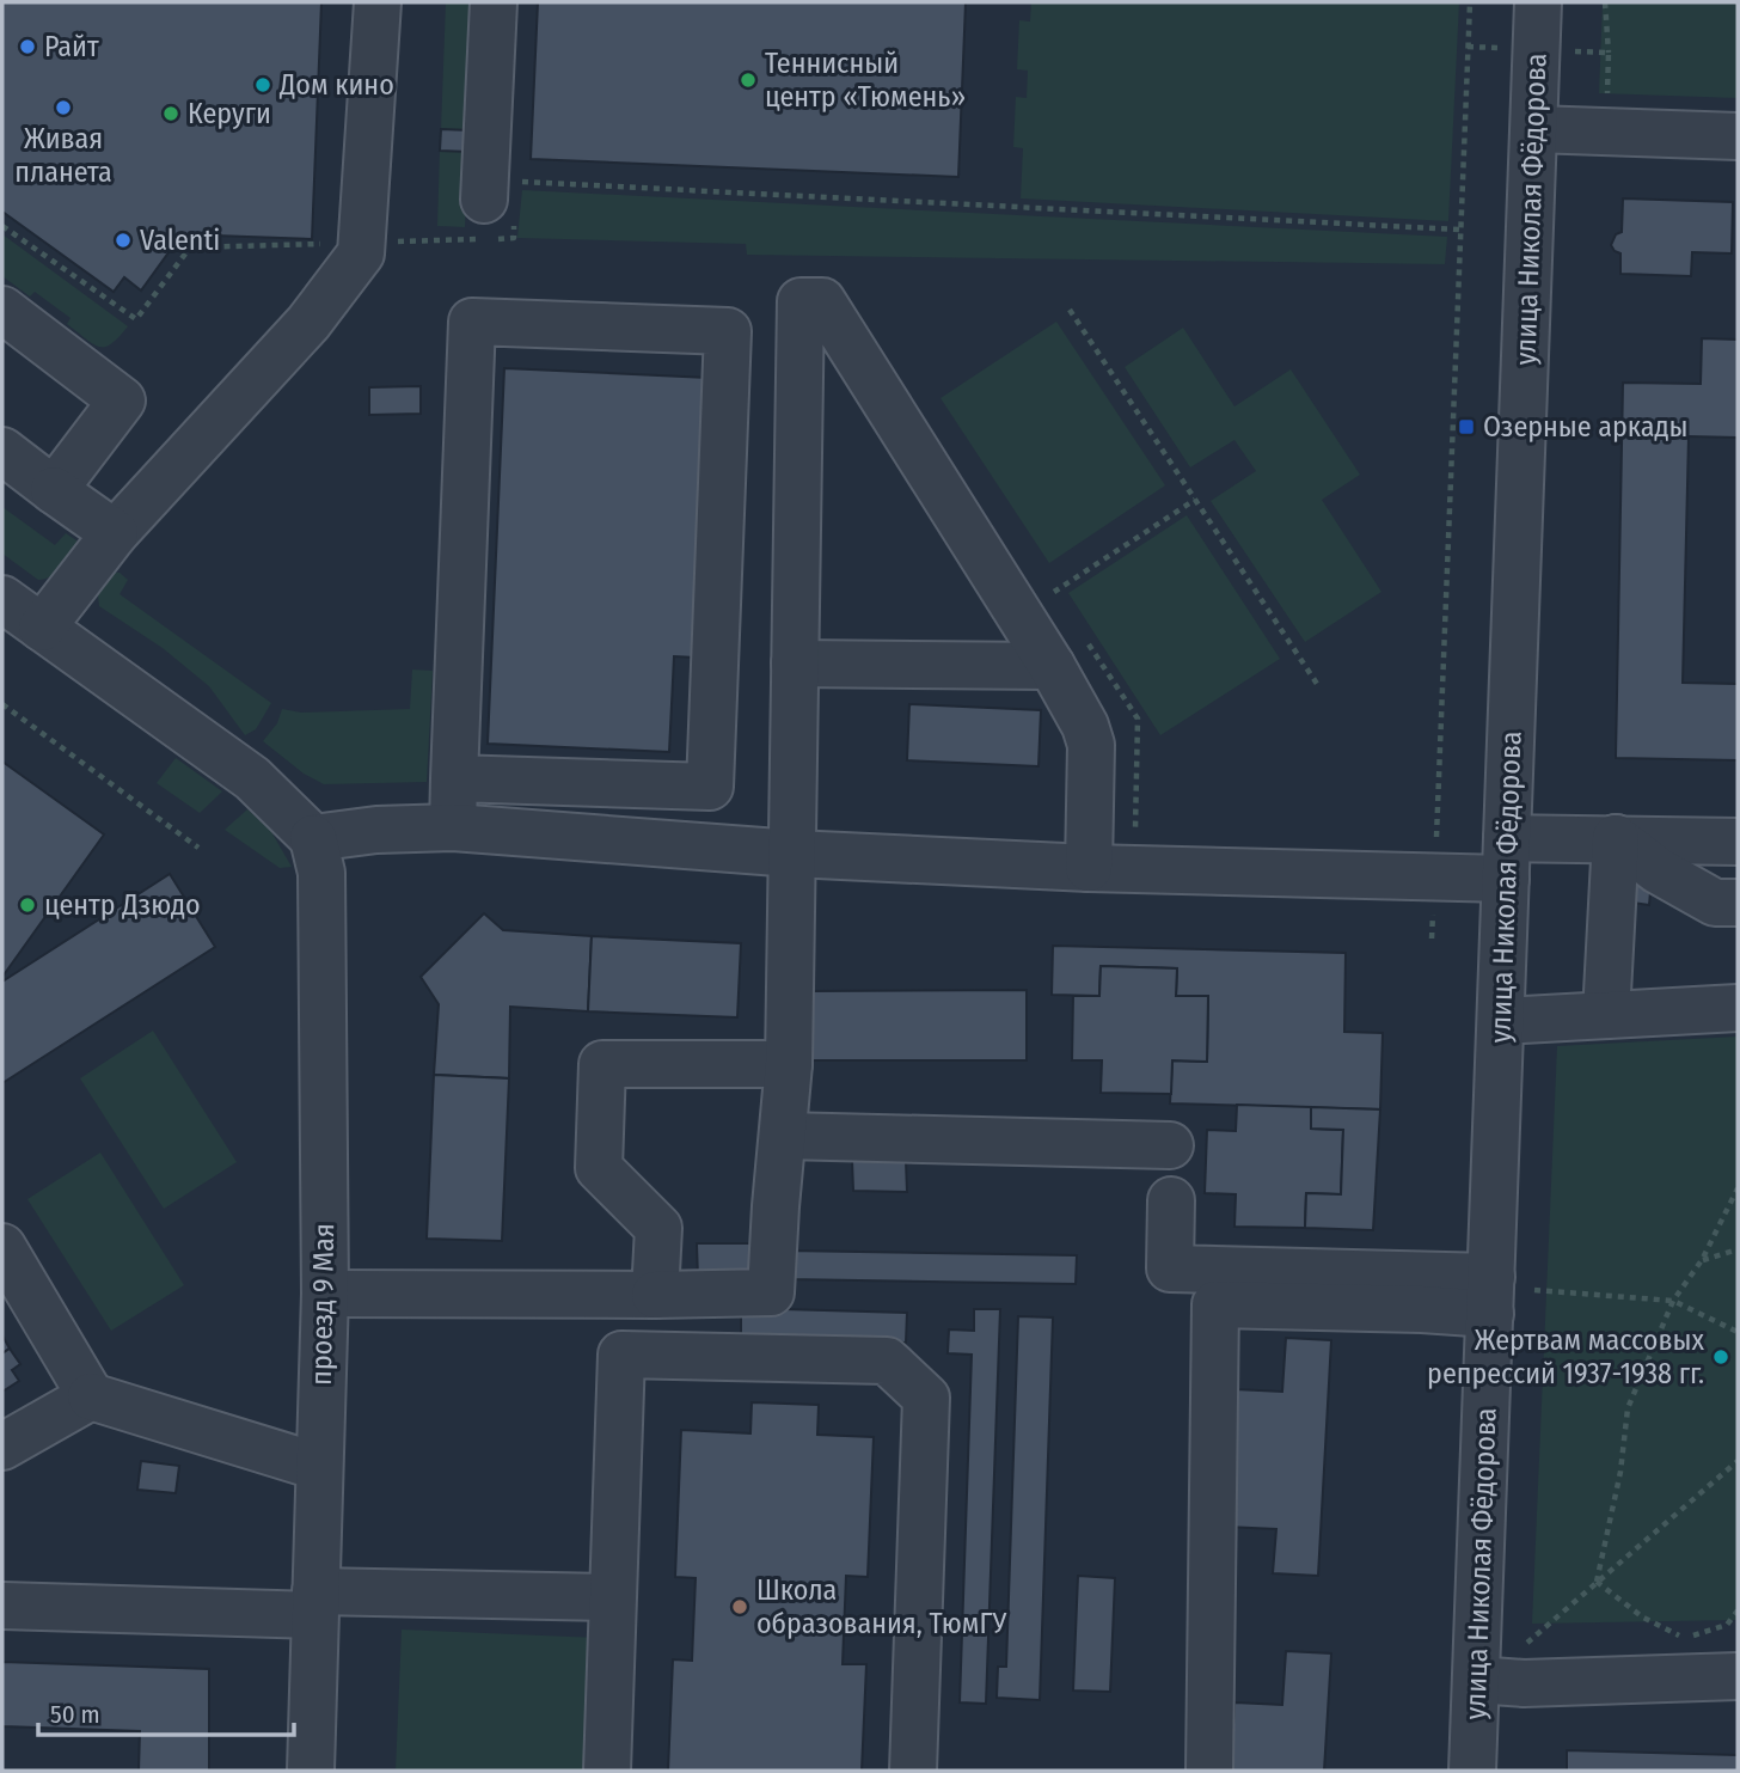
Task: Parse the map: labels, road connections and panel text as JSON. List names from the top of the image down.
{
  "streets": {
    "street": ["улица Николая Фёдорова", "проезд 9 Мая"]
  },
  "places": {
    "other": [
      "Райт",
      "Теннисный центр «Тюмень»",
      "Дом кино",
      "Живая планета",
      "Керуги",
      "Valenti",
      "центр Дзюдо",
      "Жертвам массовых репрессий 1937-1938 гг.",
      "Школа образования, ТюмГУ"
    ],
    "transit": ["Озерные аркады"]
  },
  "scale_bar": "50 m"
}
